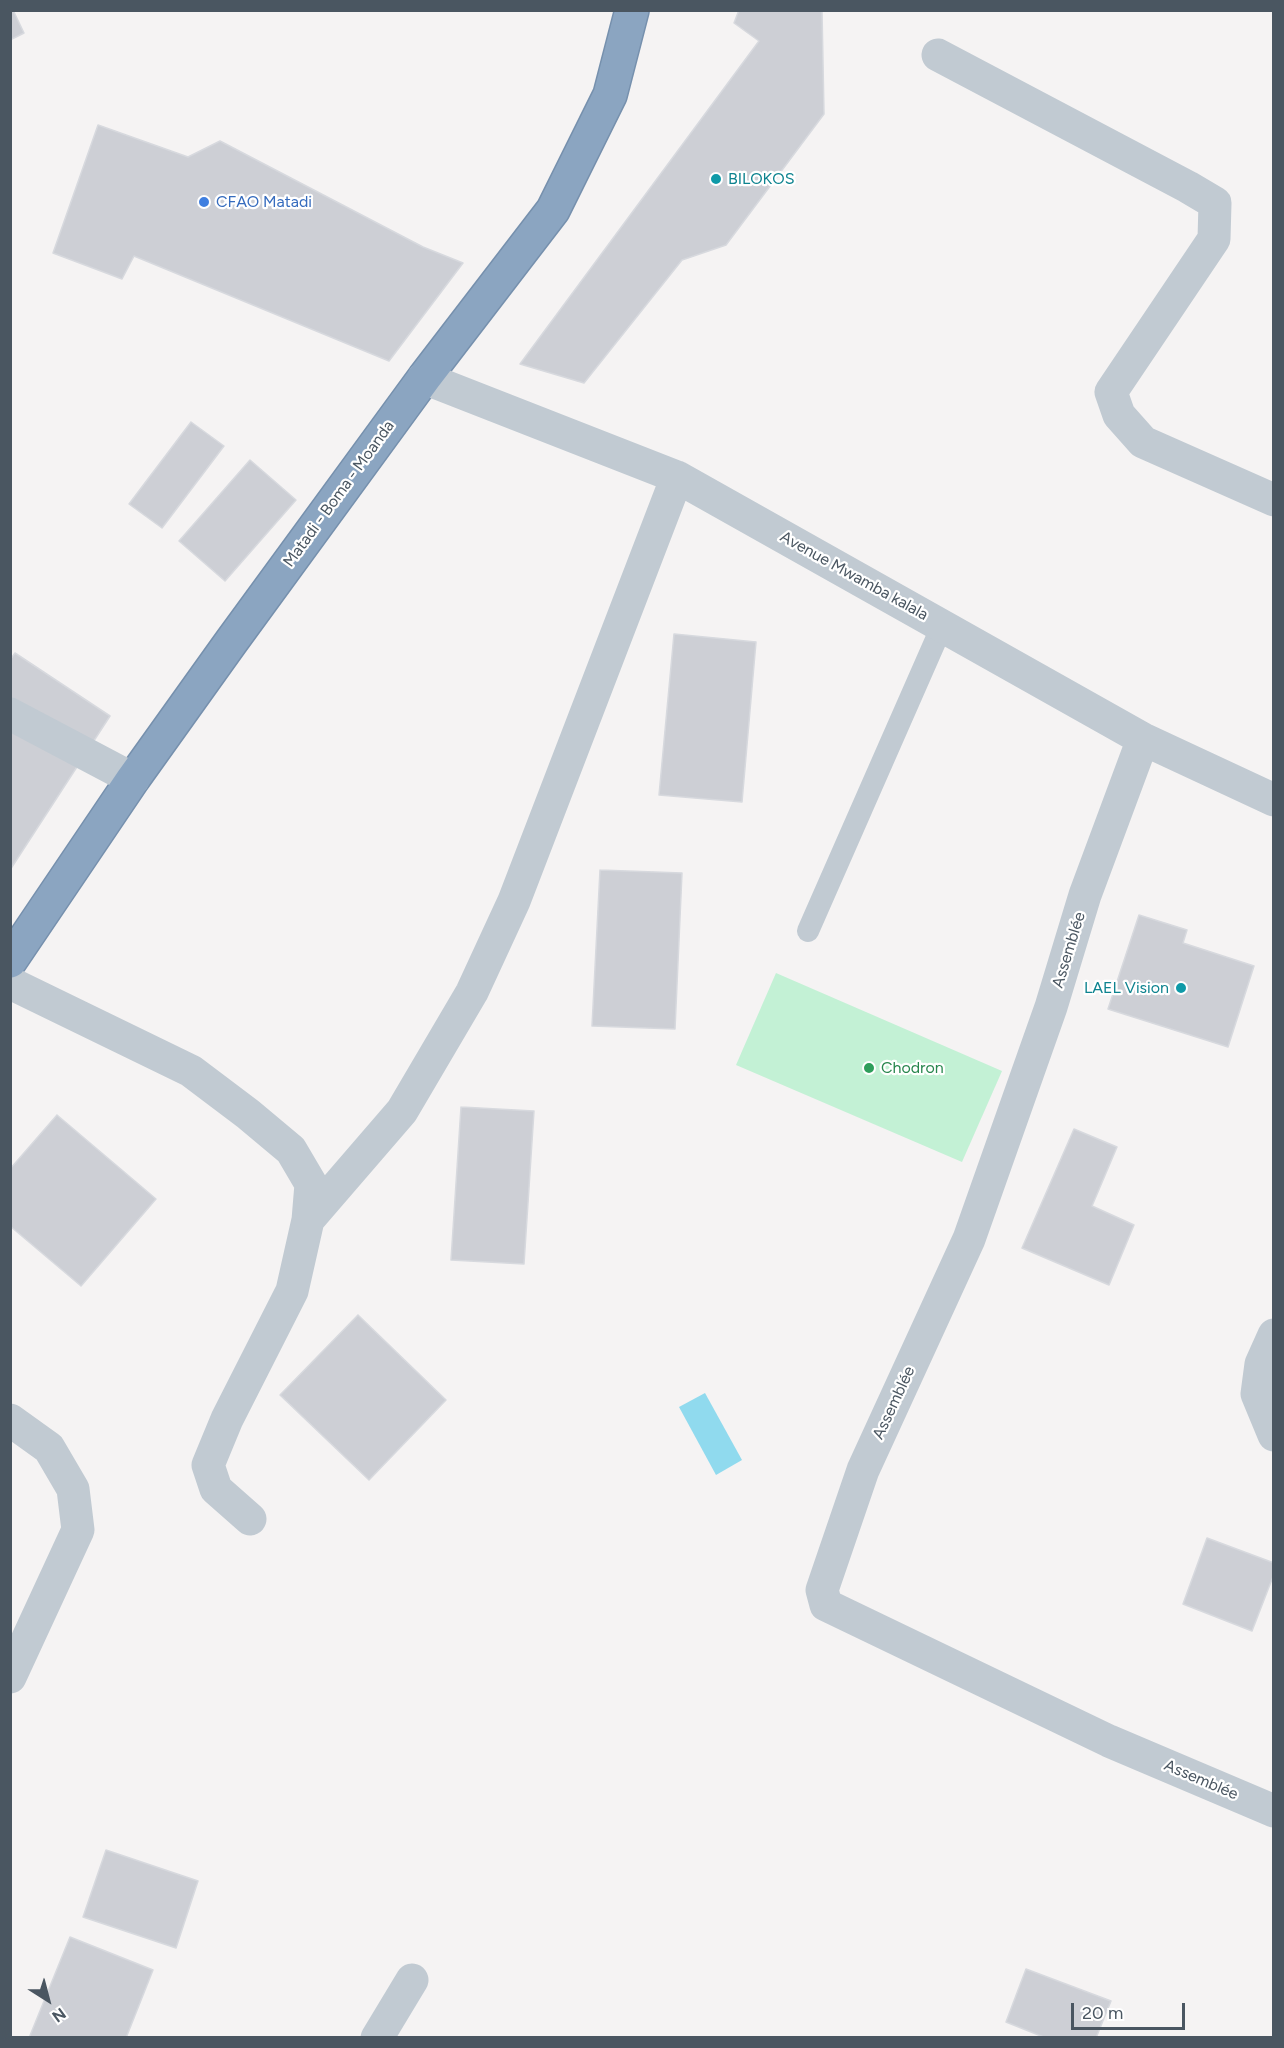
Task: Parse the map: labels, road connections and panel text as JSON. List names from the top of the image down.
{
  "streets": {
    "highway": ["Matadi - Boma - Moanda"],
    "street": ["Avenue Mwamba kalala", "Assemblée"]
  },
  "crossings": [
    ["Matadi - Boma - Moanda", "Avenue Mwamba kalala"],
    ["Avenue Mwamba kalala", "Assemblée"]
  ],
  "places": [
    "BILOKOS",
    "CFAO Matadi",
    "LAEL Vision",
    "Chodron"
  ],
  "scale_bar": "20 m",
  "north": "bottom right"
}
